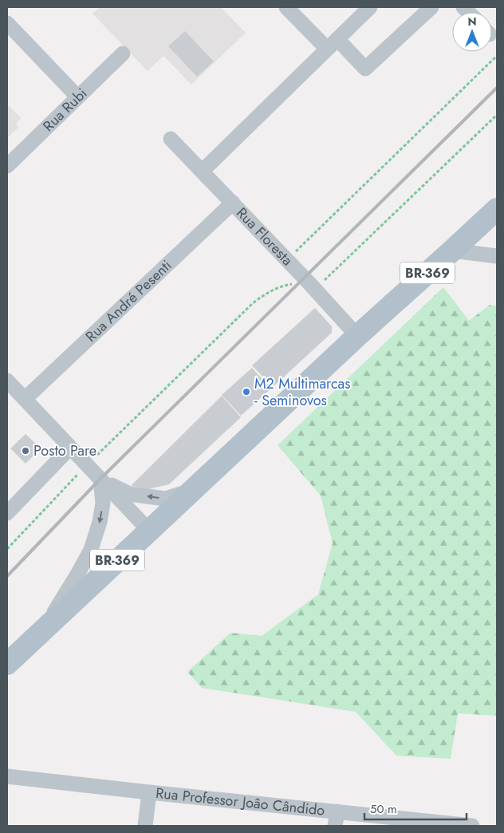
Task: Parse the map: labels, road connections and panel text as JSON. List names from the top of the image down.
{
  "streets": {
    "main road": ["BR-369"],
    "street": [
      "Rua Rubi",
      "Rua Floresta",
      "Rua André Pesenti",
      "Rua Professor Joâo Cândido"
    ]
  },
  "crossings": [
    ["Rua Floresta", "BR-369"],
    ["Rua Floresta", "Rua André Pesenti"]
  ],
  "places": ["M2 Multimarcas - Seminovos", "Posto Pare"],
  "scale_bar": "50 m",
  "north": "top"
}
